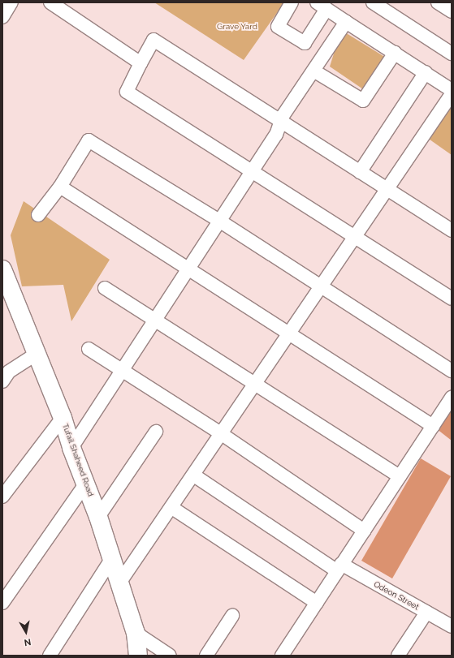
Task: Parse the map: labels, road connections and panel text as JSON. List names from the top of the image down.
{
  "streets": {
    "street": ["Tufail Shaheed Road", "Odeon Street"]
  },
  "parks": ["Grave Yard"],
  "north": "bottom"
}
